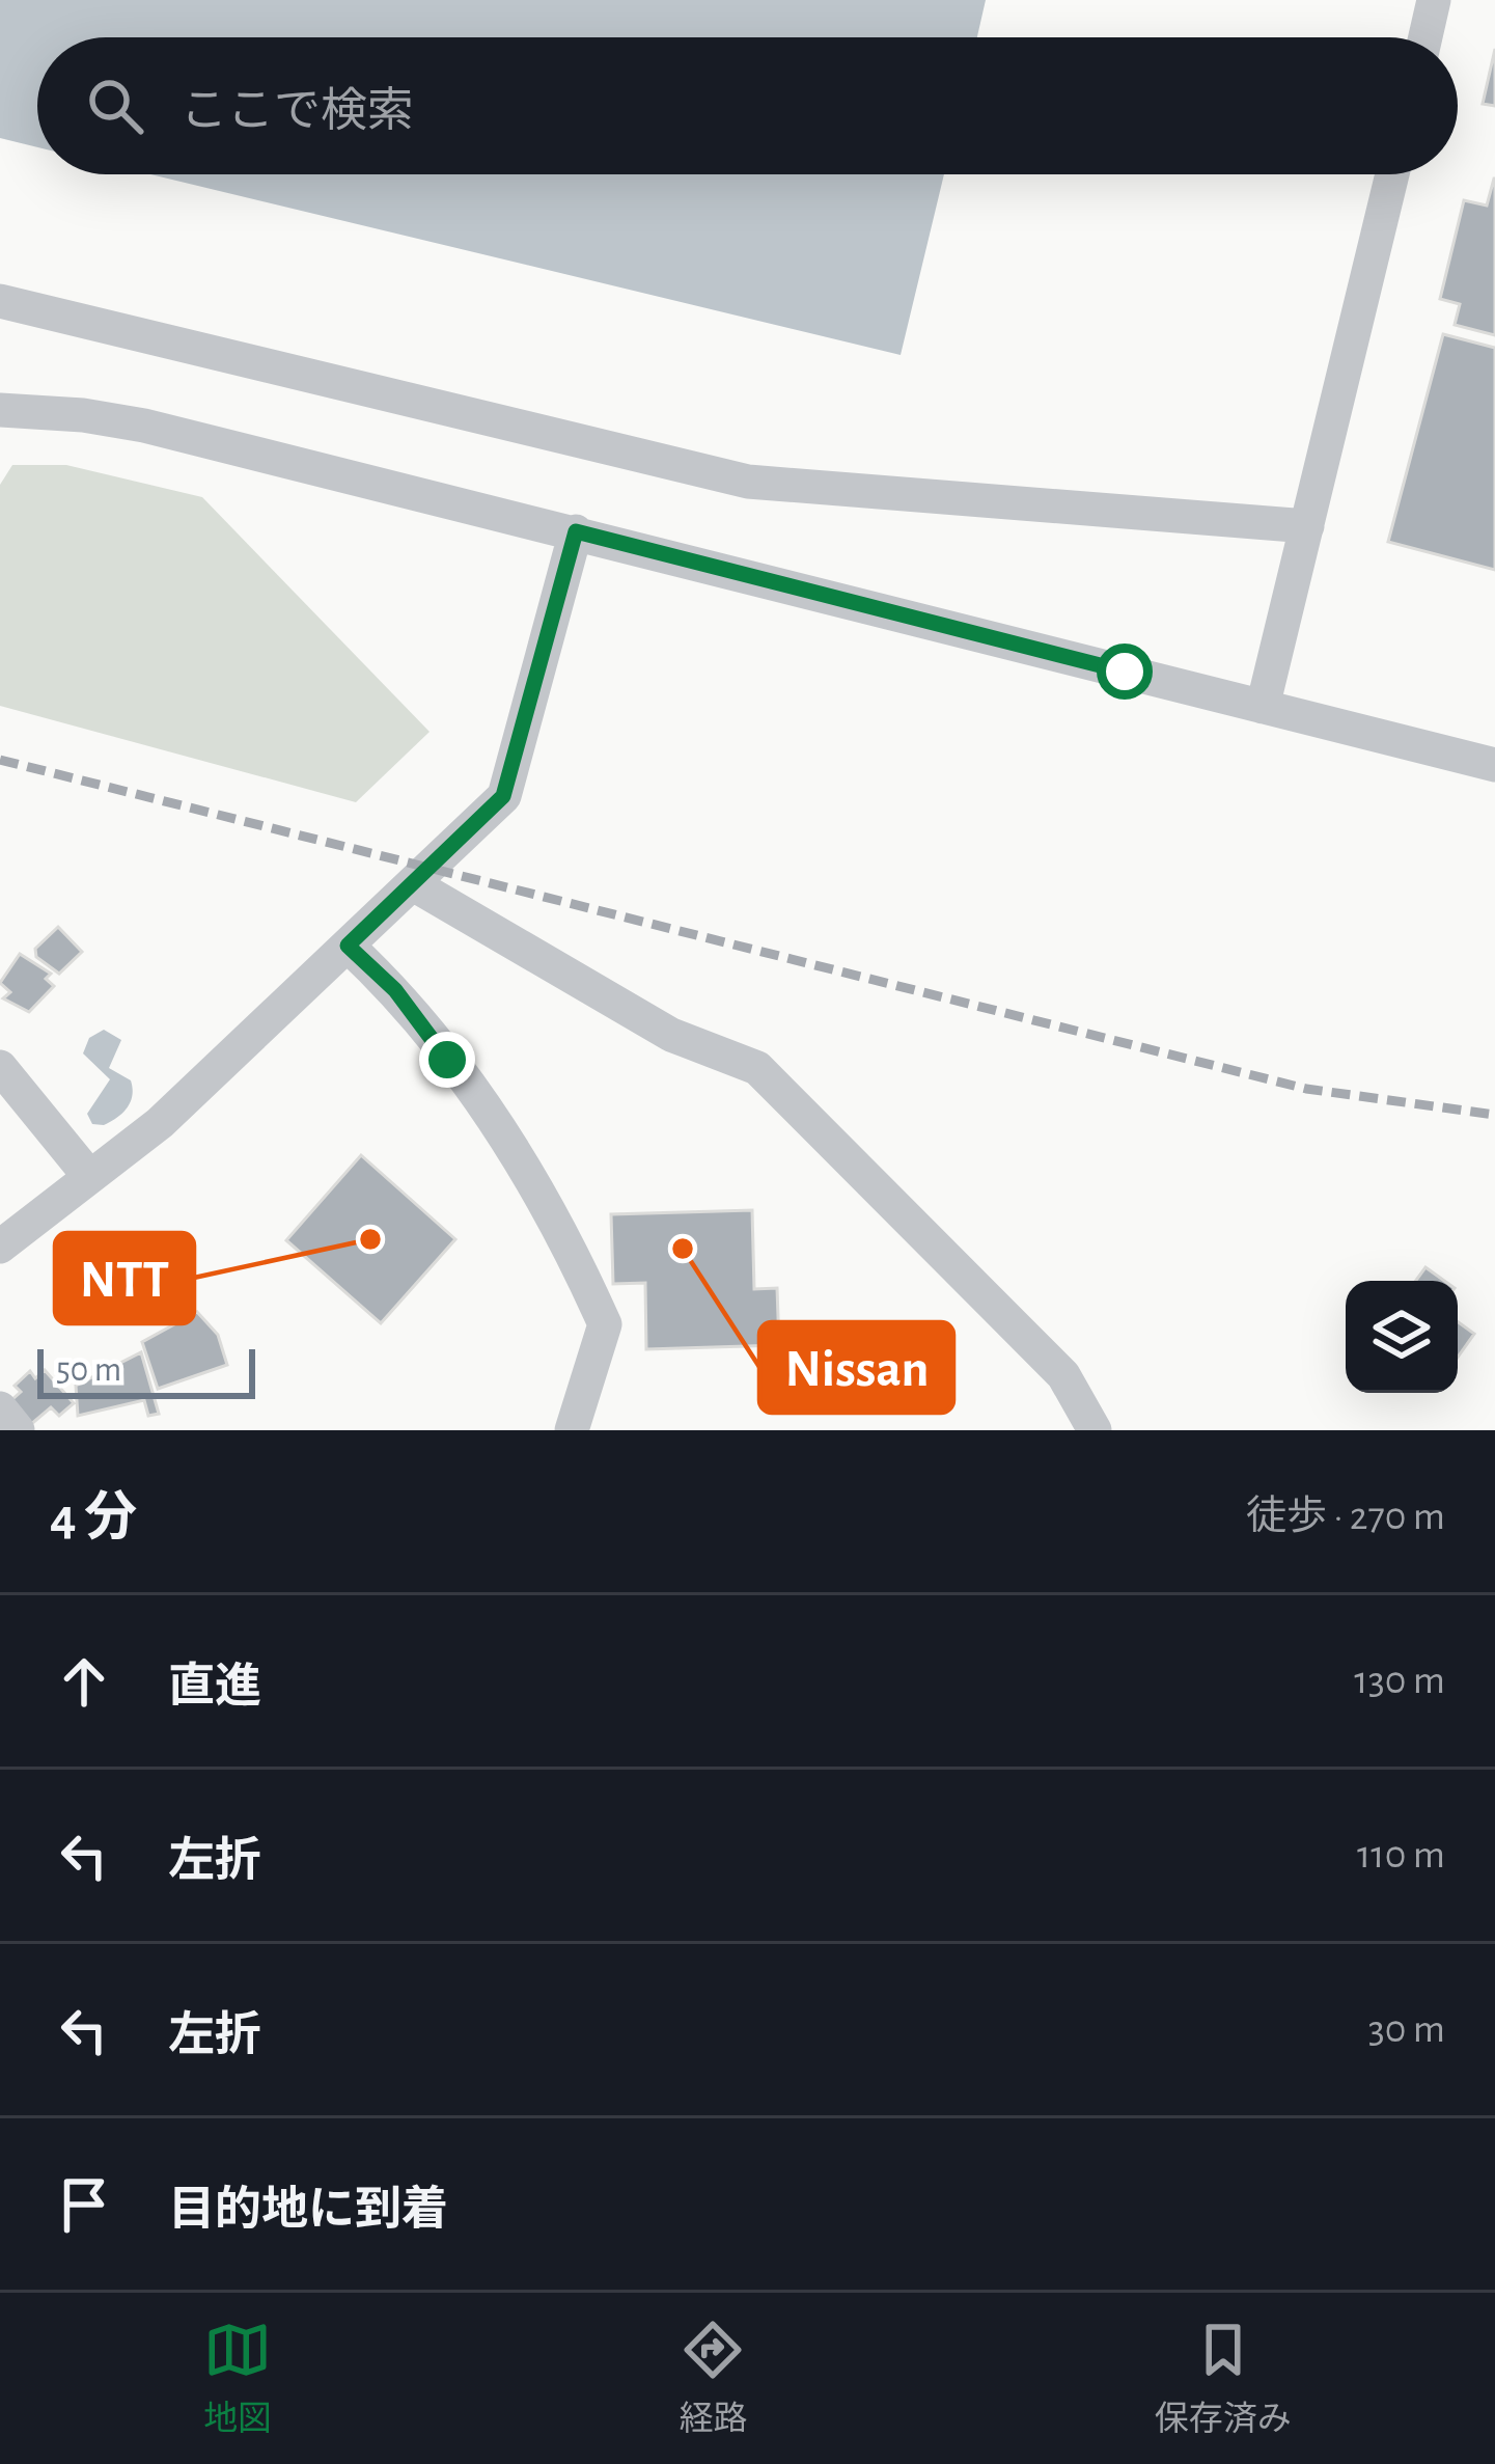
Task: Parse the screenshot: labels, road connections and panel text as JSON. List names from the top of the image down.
{
  "places": ["NTT", "Nissan"],
  "scale_bar": "50 m",
  "page": {
    "search": "ここで検索",
    "scale": "50 m",
    "heading": ["4 分", "徒歩 · 270 m"],
    "list": [
      ["直進", "130 m"],
      ["左折", "110 m"],
      ["左折", "30 m"],
      "目的地に到着"
    ],
    "nav": ["地図", "経路", "保存済み"]
  }
}
